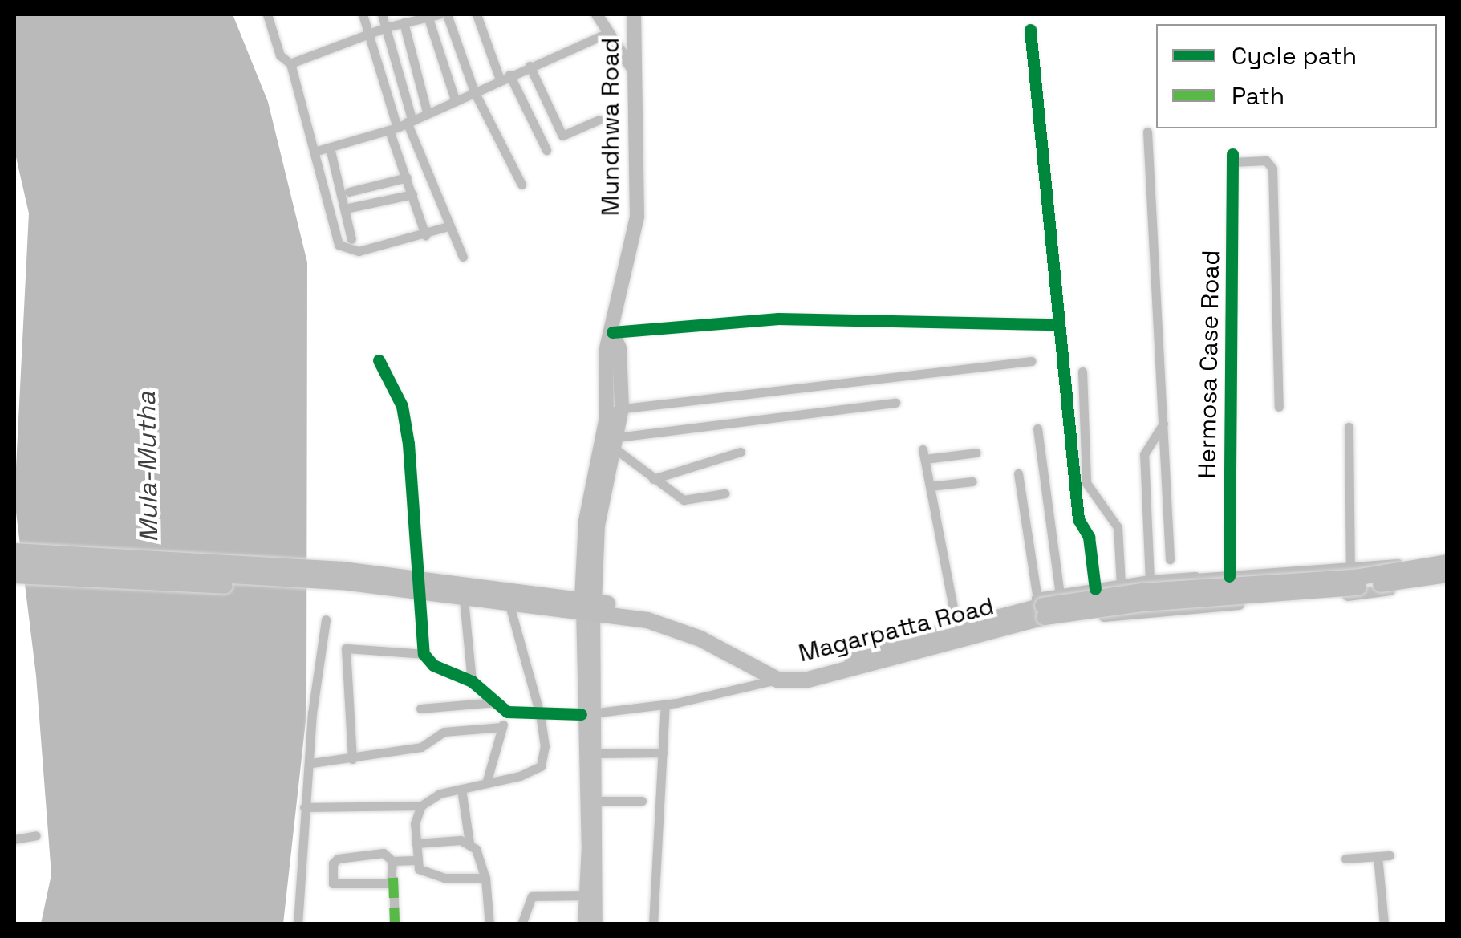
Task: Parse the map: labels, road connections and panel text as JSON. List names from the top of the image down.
{
  "streets": {
    "highway": ["Magarpatta Road"],
    "main road": ["Mundhwa Road"],
    "street": ["Hermosa Case Road"]
  },
  "crossings": [
    ["Mundhwa Road", "Magarpatta Road"]
  ],
  "water": ["Mula-Mutha"],
  "legend": ["Cycle path", "Path"]
}
